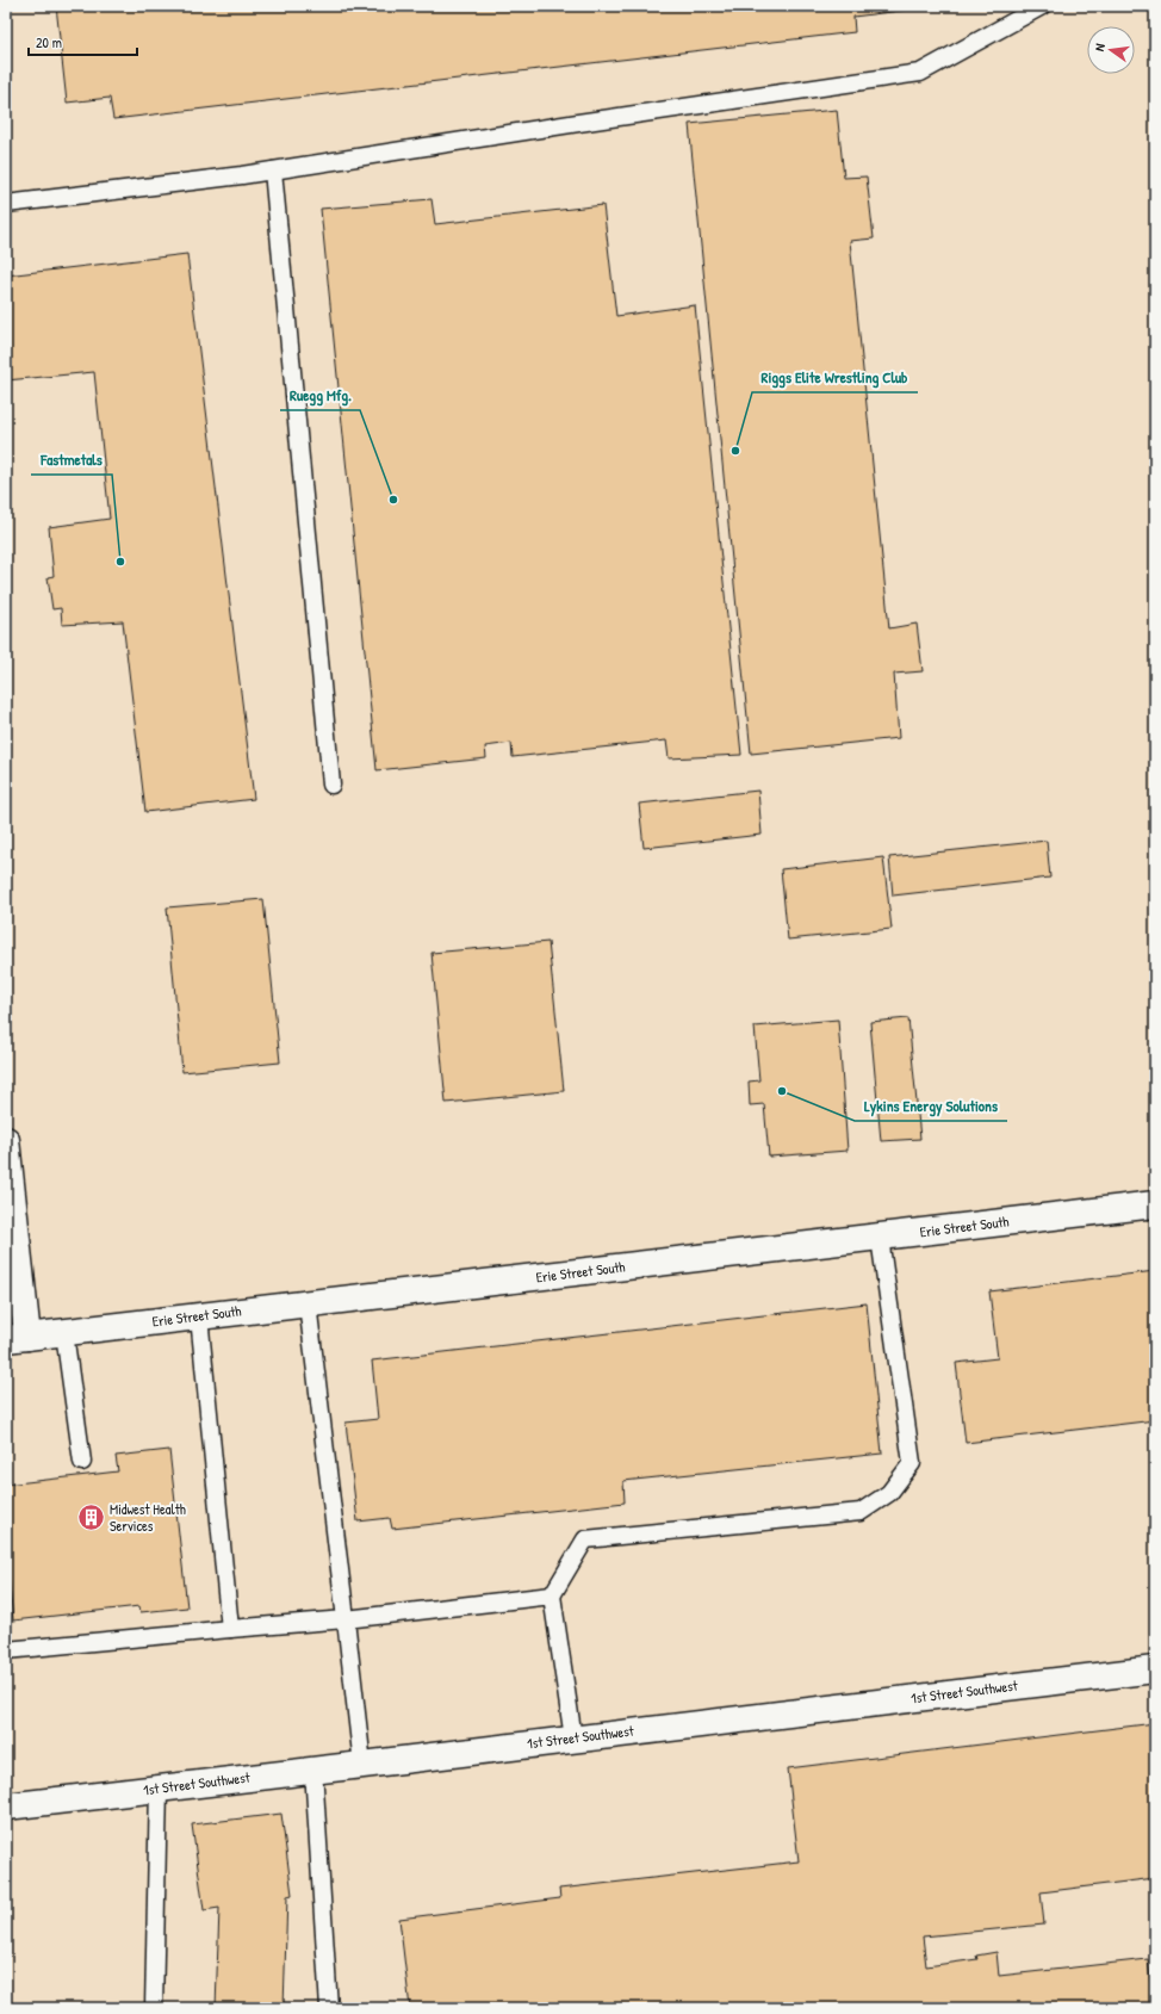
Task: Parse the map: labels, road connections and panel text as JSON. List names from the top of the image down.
{
  "streets": {
    "street": ["Erie Street South", "1st Street Southwest"]
  },
  "places": {
    "other": [
      "Riggs Elite Wrestling Club",
      "Ruegg Mfg.",
      "Fastmetals",
      "Lykins Energy Solutions"
    ],
    "building": ["Midwest Health Services"]
  },
  "scale_bar": "20 m",
  "north": "left"
}
